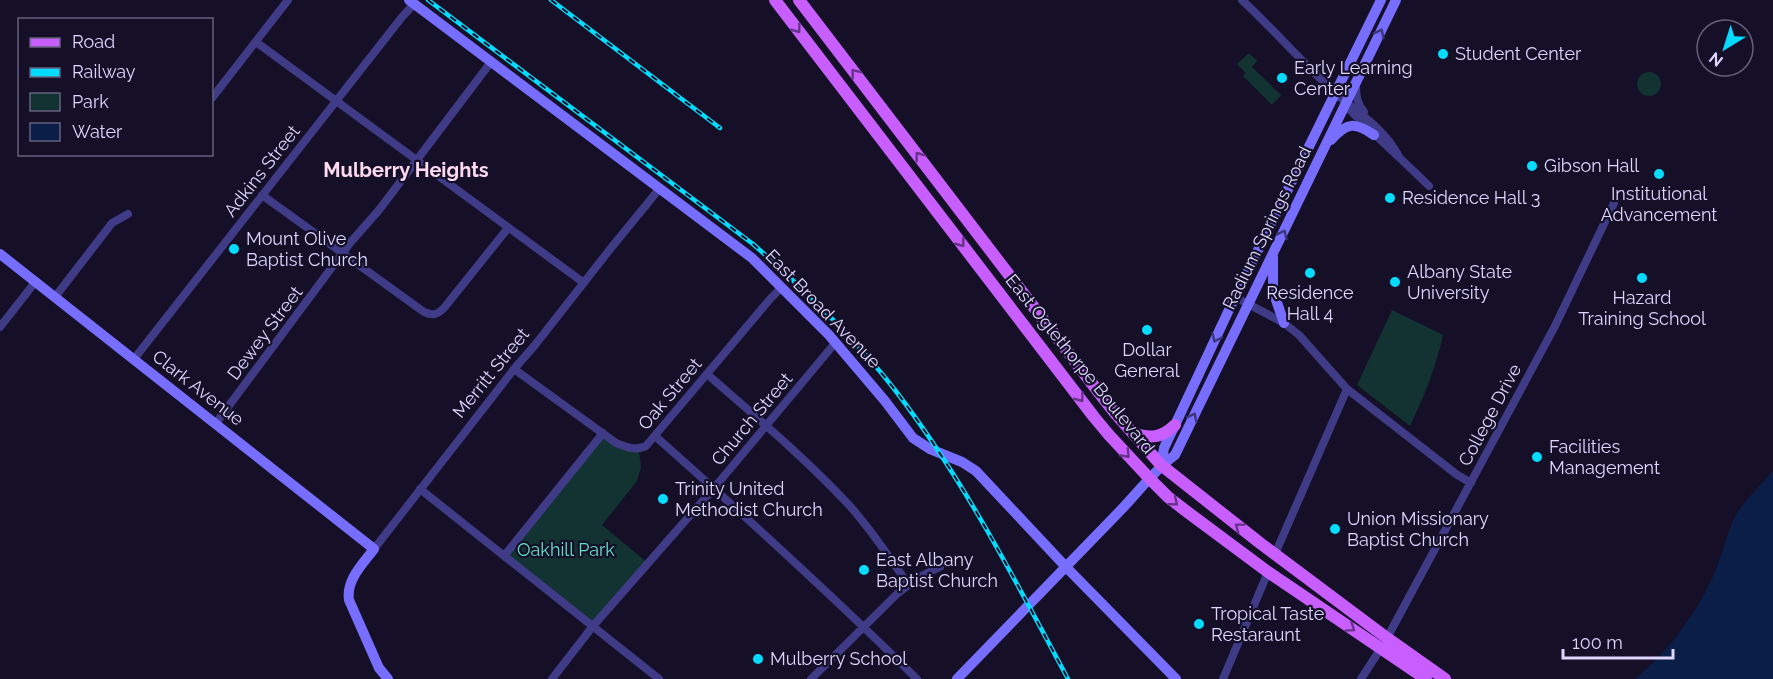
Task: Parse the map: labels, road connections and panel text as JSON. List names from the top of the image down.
{
  "streets": {
    "main road": [
      "Radium Springs Road",
      "East Broad Avenue",
      "East Oglethorpe Boulevard",
      "Merritt Street",
      "Clark Avenue"
    ],
    "street": [
      "Adkins Street",
      "Dewey Street",
      "Oak Street",
      "College Drive",
      "Church Street"
    ]
  },
  "crossings": [
    ["Adkins Street", "East Broad Avenue"],
    ["Adkins Street", "Clark Avenue"],
    ["Radium Springs Road", "East Broad Avenue"],
    ["Radium Springs Road", "East Oglethorpe Boulevard"],
    ["East Broad Avenue", "Dewey Street"],
    ["East Broad Avenue", "Merritt Street"],
    ["East Broad Avenue", "Oak Street"],
    ["East Broad Avenue", "Church Street"],
    ["Dewey Street", "Clark Avenue"],
    ["East Oglethorpe Boulevard", "College Drive"],
    ["Merritt Street", "Clark Avenue"]
  ],
  "districts": ["Mulberry Heights"],
  "parks": ["Oakhill Park"],
  "places": [
    "Student Center",
    "Early Learning Center",
    "Gibson Hall",
    "Institutional Advancement",
    "Residence Hall 3",
    "Mount Olive Baptist Church",
    "Residence Hall 4",
    "Hazard Training School",
    "Albany State University",
    "Dollar General",
    "Facilities Management",
    "Trinity United Methodist Church",
    "Union Missionary Baptist Church",
    "East Albany Baptist Church",
    "Tropical Taste Restaraunt",
    "Mulberry School"
  ],
  "legend": [
    "Road",
    "Railway",
    "Park",
    "Water"
  ],
  "scale_bar": "100 m",
  "north": "bottom left"
}
